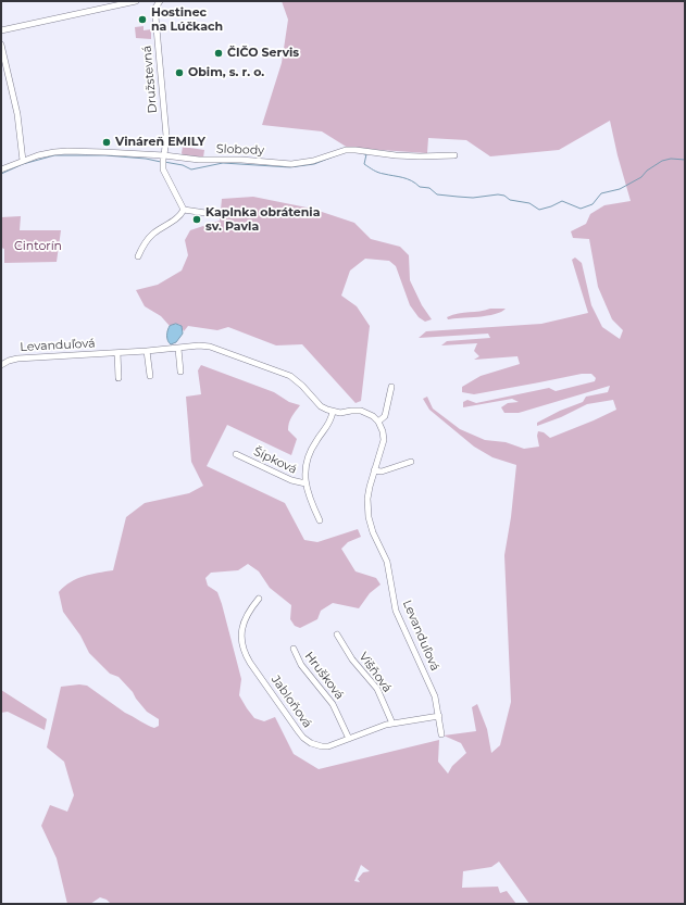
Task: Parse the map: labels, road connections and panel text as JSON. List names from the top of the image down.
{
  "streets": {
    "street": [
      "Družstevná",
      "Slobody",
      "Levanduľová",
      "Šípková",
      "Višňová",
      "Hrušková",
      "Jabloňová"
    ]
  },
  "crossings": [
    ["Družstevná", "Slobody"],
    ["Levanduľová", "Šípková"],
    ["Levanduľová", "Jabloňová"],
    ["Višňová", "Jabloňová"],
    ["Hrušková", "Jabloňová"]
  ],
  "parks": ["Cintorín"],
  "places": [
    "Hostinec na Lúčkach",
    "ČIČO Servis",
    "Obim, s. r. o.",
    "Vináreň EMILY",
    "Kaplnka obrátenia sv. Pavla"
  ]
}
